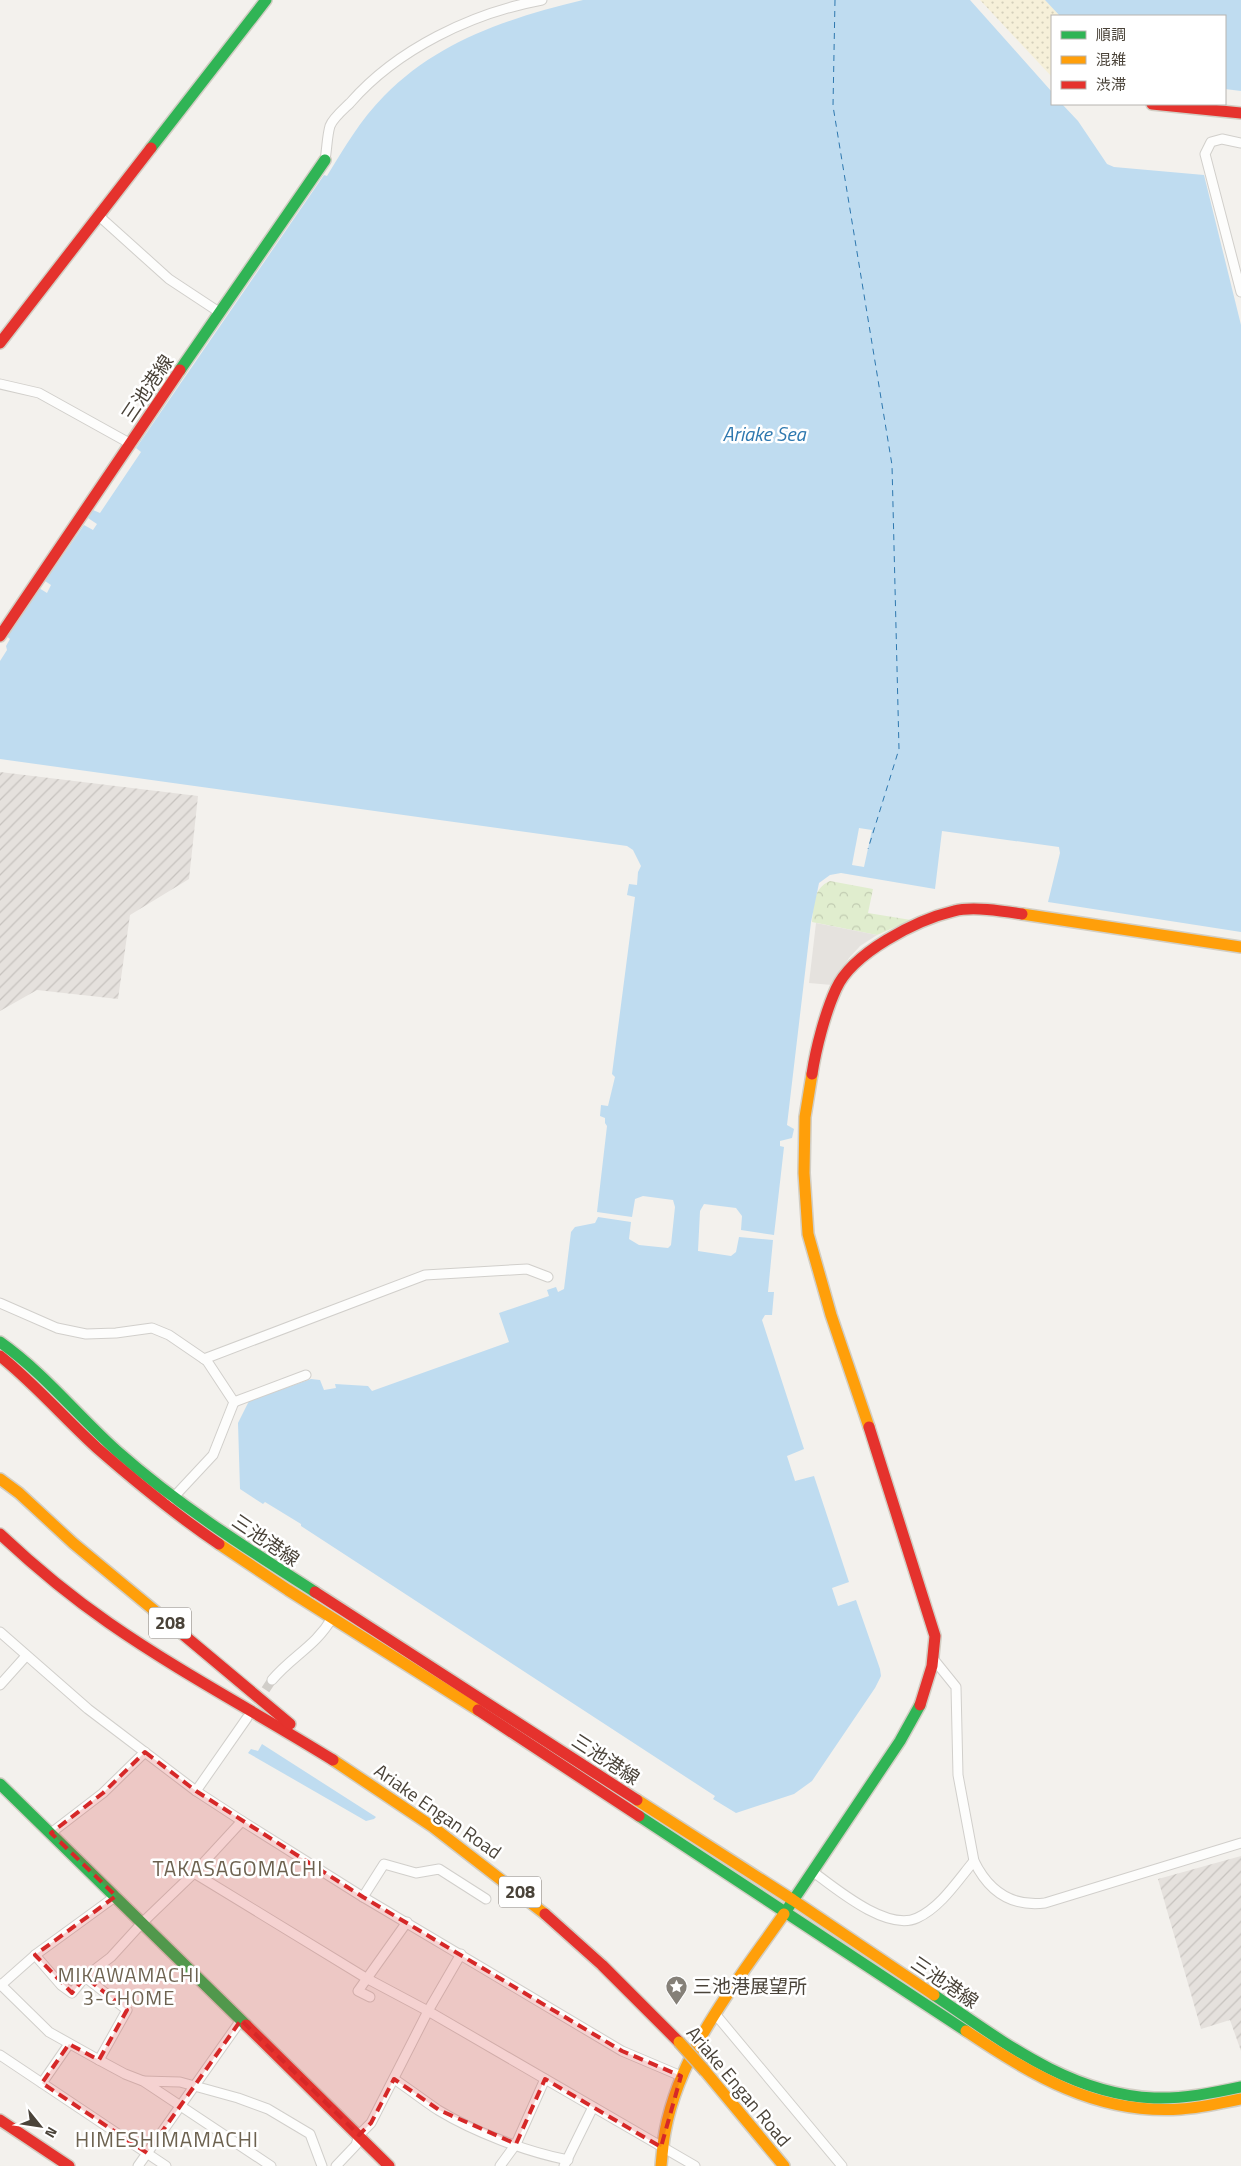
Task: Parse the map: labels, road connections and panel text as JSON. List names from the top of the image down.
{
  "streets": {
    "main road": ["三池港線", "208", "Ariake Engan Road"]
  },
  "crossings": [
    ["208", "Ariake Engan Road"]
  ],
  "districts": ["TAKASAGOMACHI", "MIKAWAMACHI 3-CHOME", "HIMESHIMAMACHI"],
  "water": ["Ariake Sea"],
  "places": {
    "place": ["三池港展望所"]
  },
  "legend": ["順調", "混雑", "渋滞"],
  "north": "bottom right"
}
